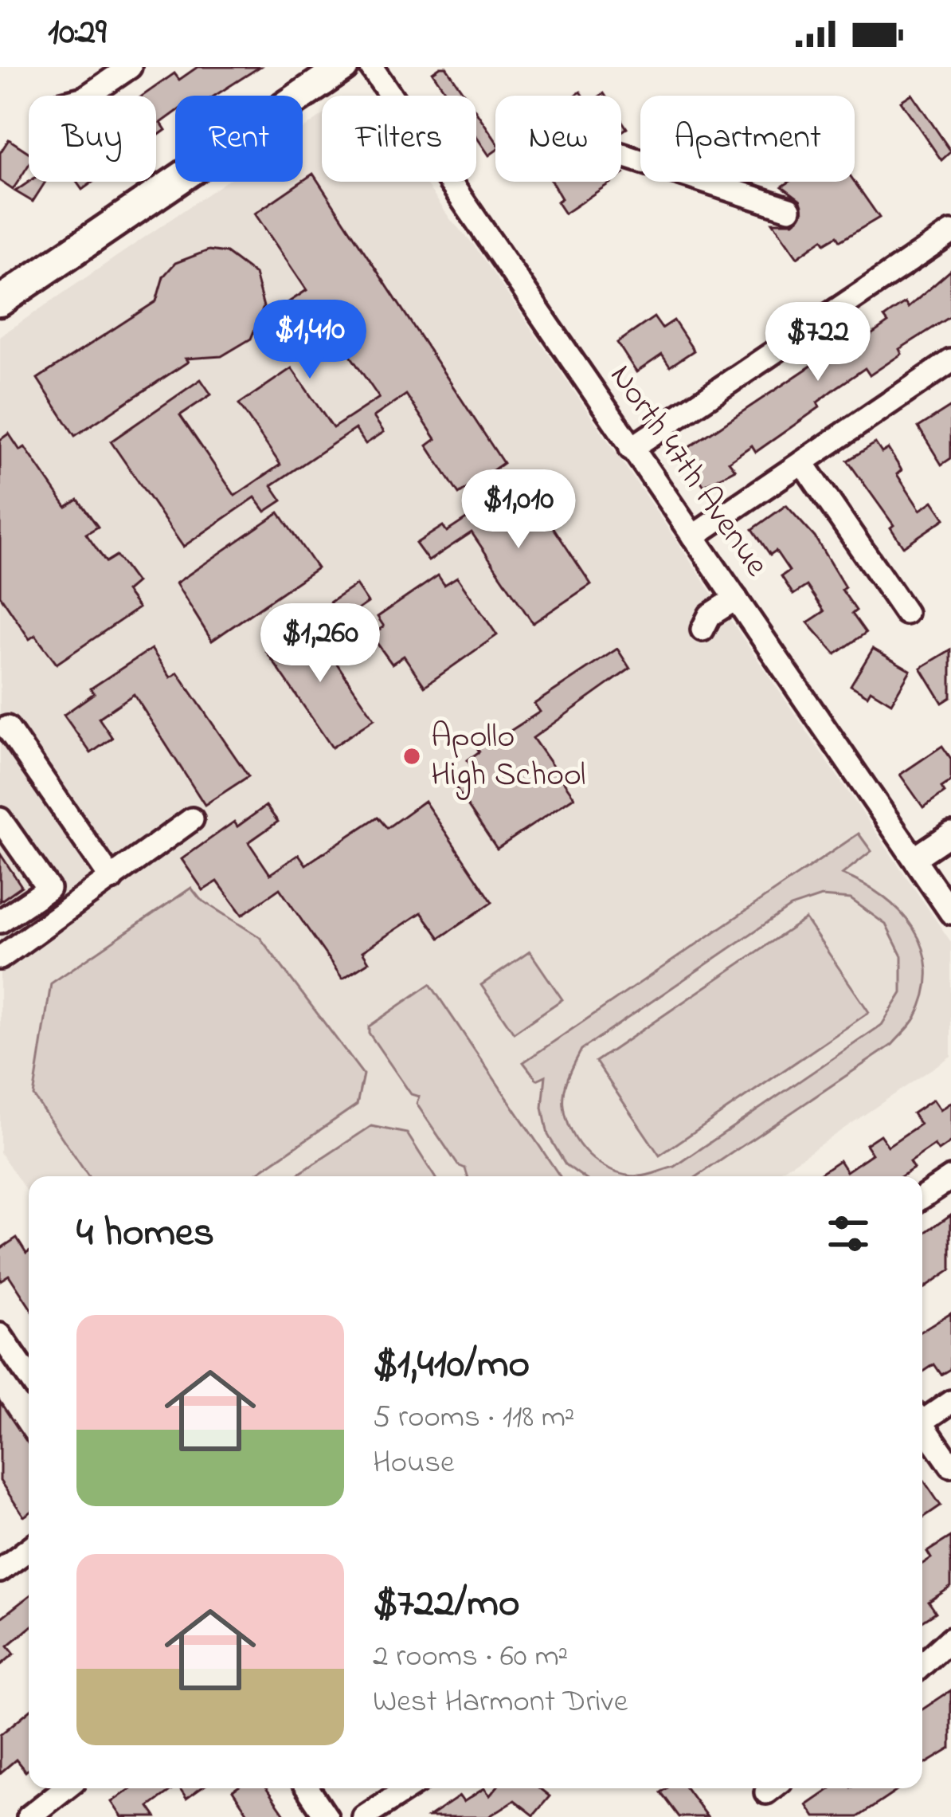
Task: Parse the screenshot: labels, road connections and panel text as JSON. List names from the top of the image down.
{
  "streets": {
    "street": ["North 47th Avenue"]
  },
  "places": ["Apollo High School"],
  "page": {
    "status": "10:29",
    "chip": [
      "Buy",
      "Rent",
      "Filters",
      "New",
      "Apartment"
    ],
    "price": [
      "$1,410",
      "$722",
      "$1,010",
      "$1,260"
    ],
    "heading": "4 homes",
    "list": [
      {
        "name": "$1,410/mo",
        "note": "5 rooms · 118 m² · House"
      },
      {
        "name": "$722/mo",
        "note": "2 rooms · 60 m² · West Harmont Drive"
      }
    ]
  }
}
